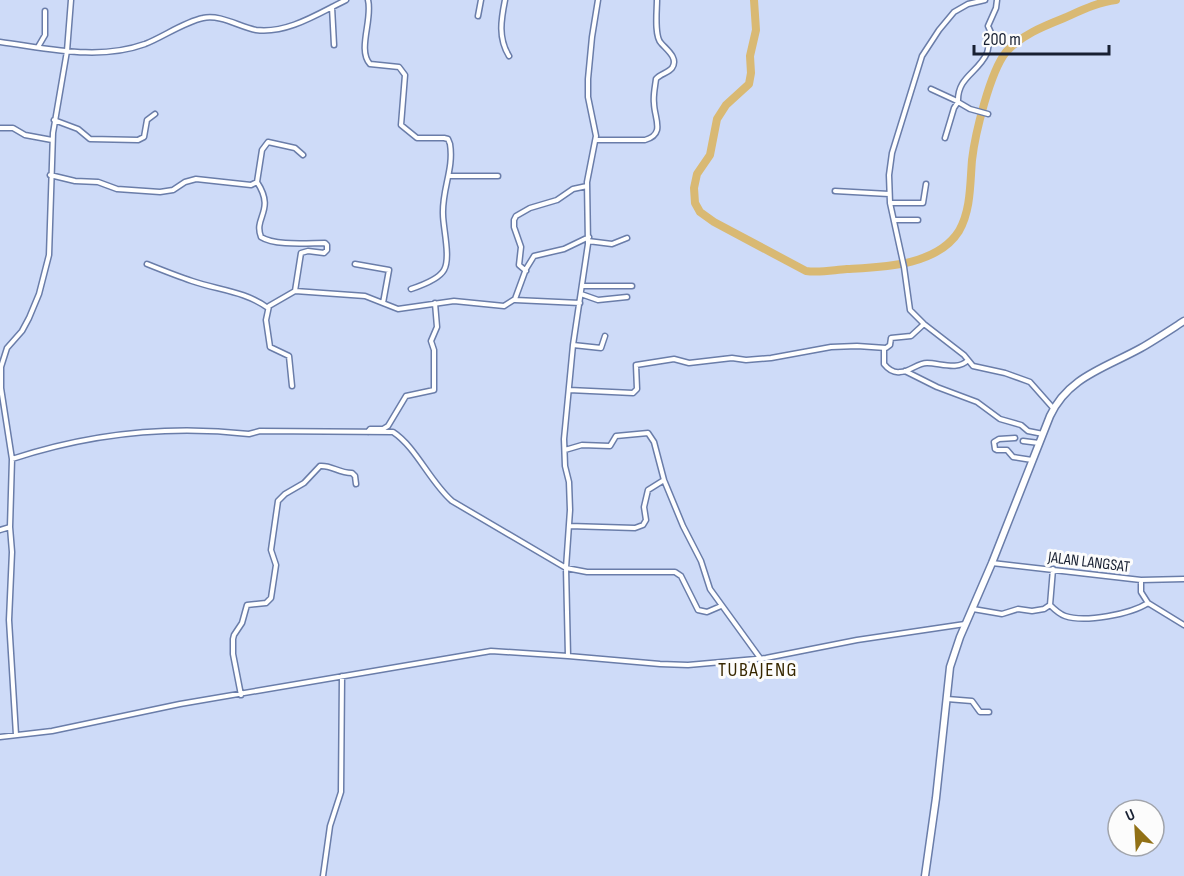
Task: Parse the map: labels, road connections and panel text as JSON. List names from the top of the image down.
{
  "streets": {
    "street": ["JALAN LANGSAT"]
  },
  "districts": ["TUBAJENG"],
  "scale_bar": "200 m",
  "north": "top left"
}
